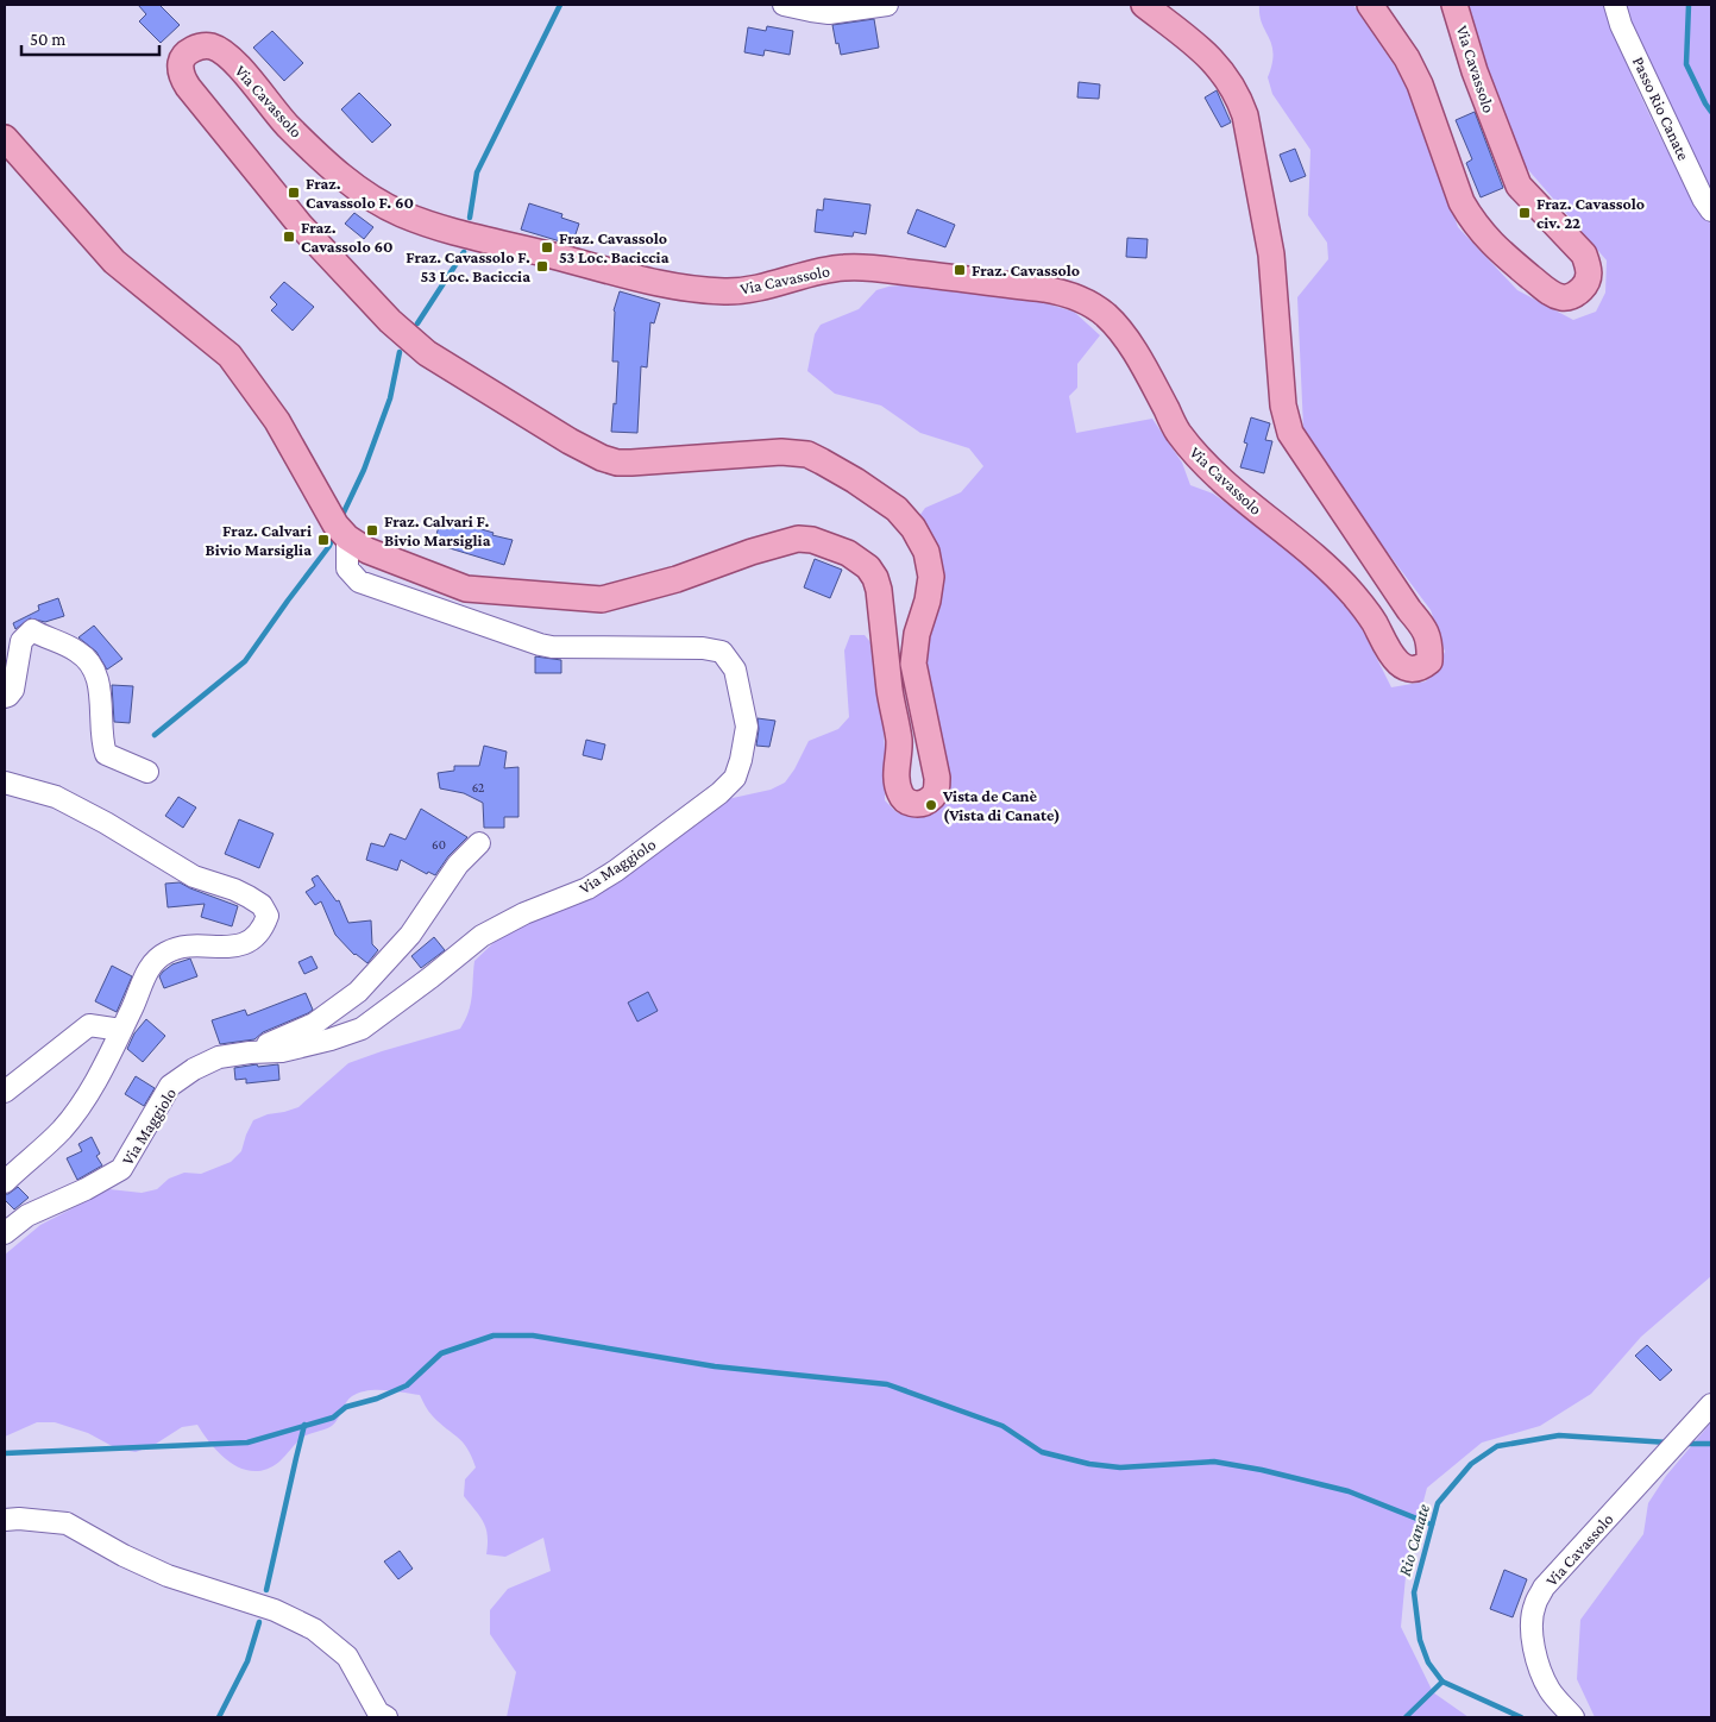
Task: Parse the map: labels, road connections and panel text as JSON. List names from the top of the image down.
{
  "streets": {
    "main road": ["Via Cavassolo"],
    "street": ["Passo Rio Canate", "Via Maggiolo"]
  },
  "crossings": [
    ["Via Cavassolo", "Via Maggiolo"]
  ],
  "water": ["Rio Canate"],
  "places": {
    "transit": [
      "Fraz. Cavassolo F. 60",
      "Fraz. Cavassolo civ. 22",
      "Fraz. Cavassolo 60",
      "Fraz. Cavassolo 53 Loc. Baciccia",
      "Fraz. Cavassolo F. 53 Loc. Baciccia",
      "Fraz. Cavassolo",
      "Fraz. Calvari F. Bivio Marsiglia",
      "Fraz. Calvari Bivio Marsiglia"
    ],
    "other": ["Vista de Canè (Vista di Canate)"]
  },
  "house_numbers": ["62", "60"],
  "scale_bar": "50 m"
}
